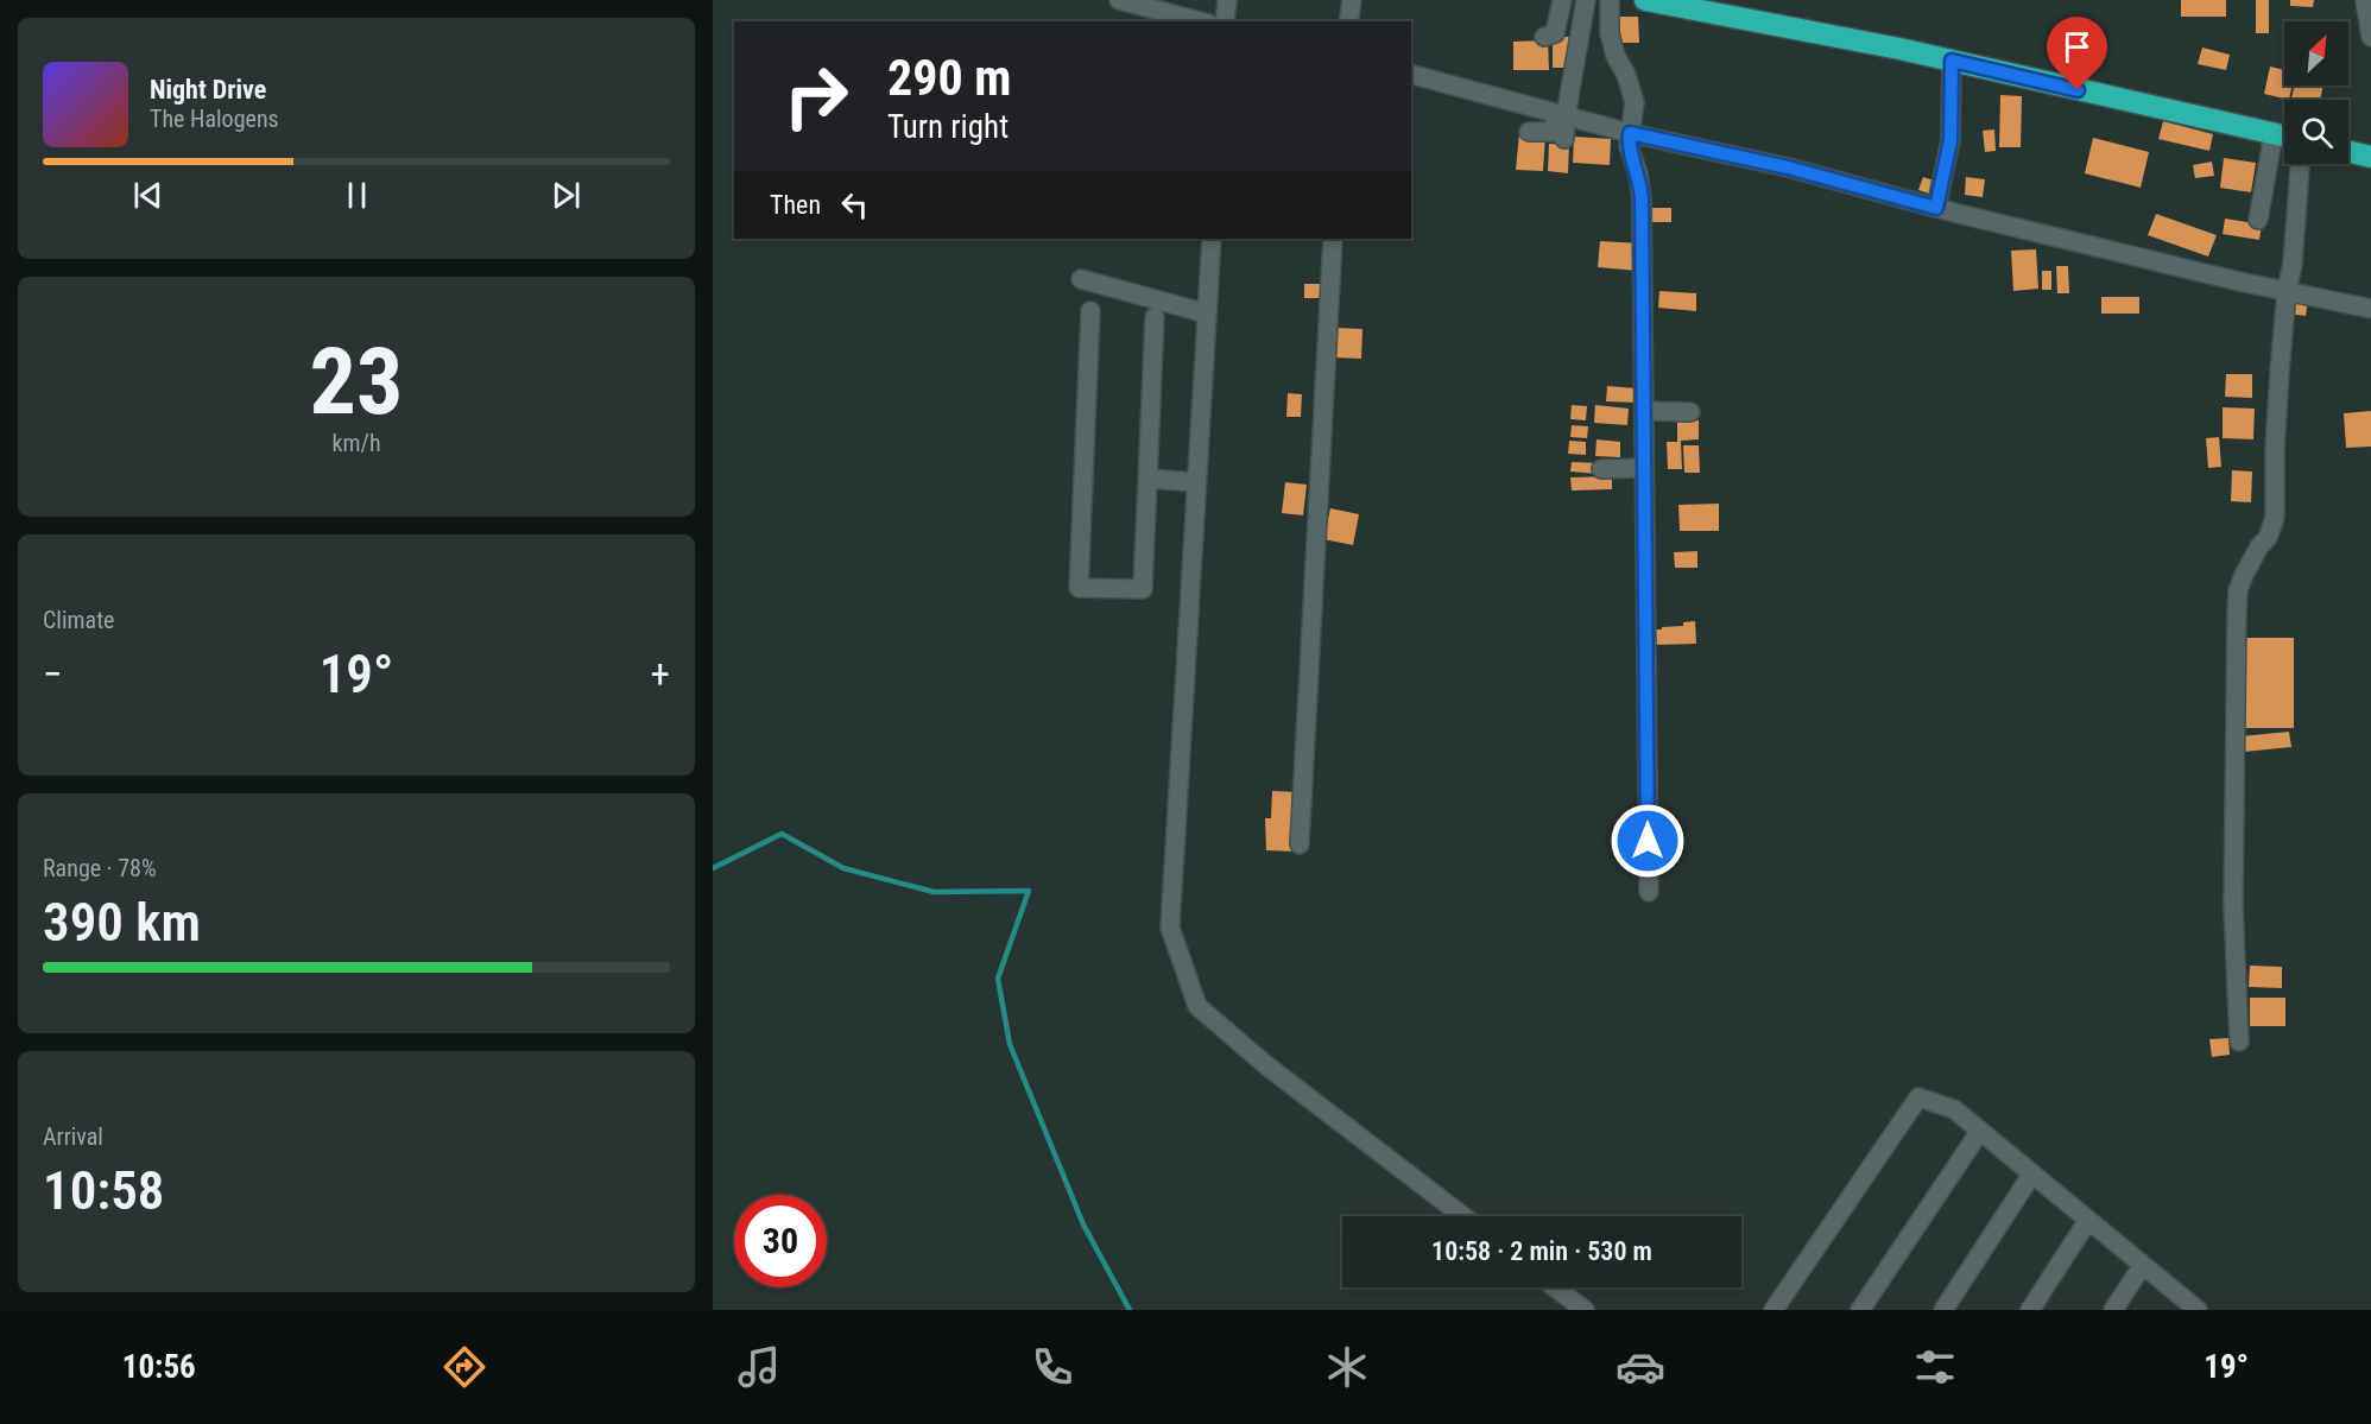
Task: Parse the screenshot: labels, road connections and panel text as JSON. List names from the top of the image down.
{
  "north": "top right",
  "page": {
    "turn": ["290 m", "Turn right"],
    "song": ["Night Drive", "The Halogens"],
    "then": "Then",
    "tile": [
      ["23", "km/h"],
      "Climate",
      ["Range · 78%", "390 km"],
      ["Arrival", "10:58"]
    ],
    "heat": ["−", "19°", "+"],
    "limit": "30",
    "trip": "10:58 · 2 min · 530 m",
    "tabs": ["10:56", "19°"]
  }
}
